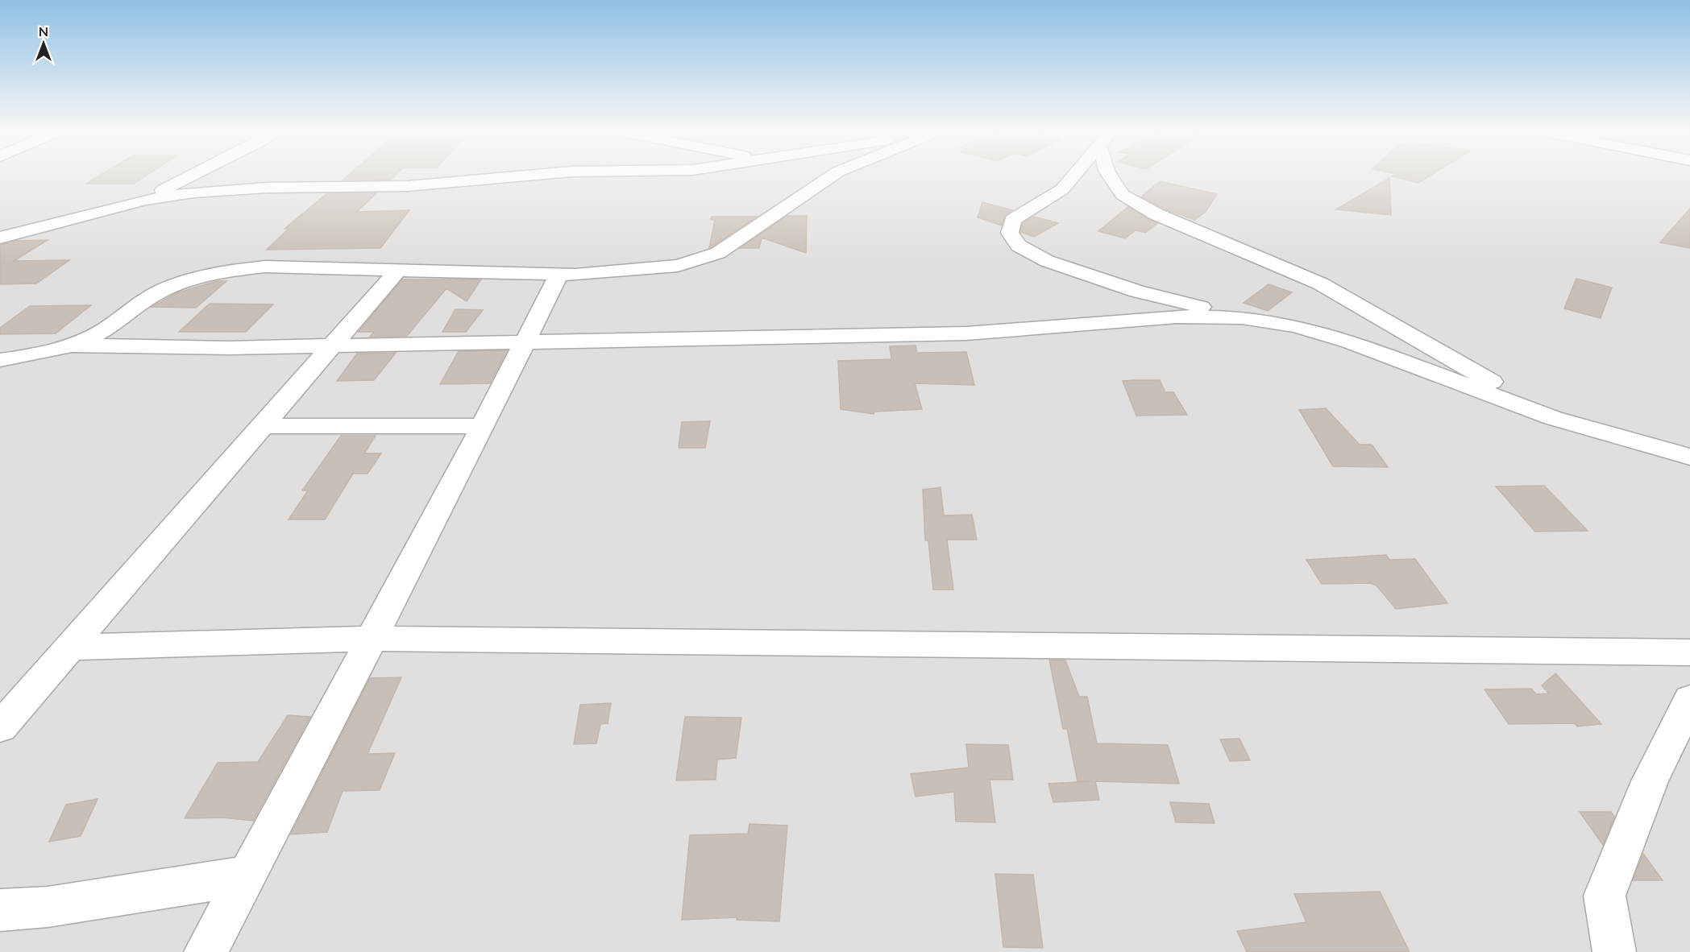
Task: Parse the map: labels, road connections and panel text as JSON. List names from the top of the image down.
{
  "north": "top"
}
